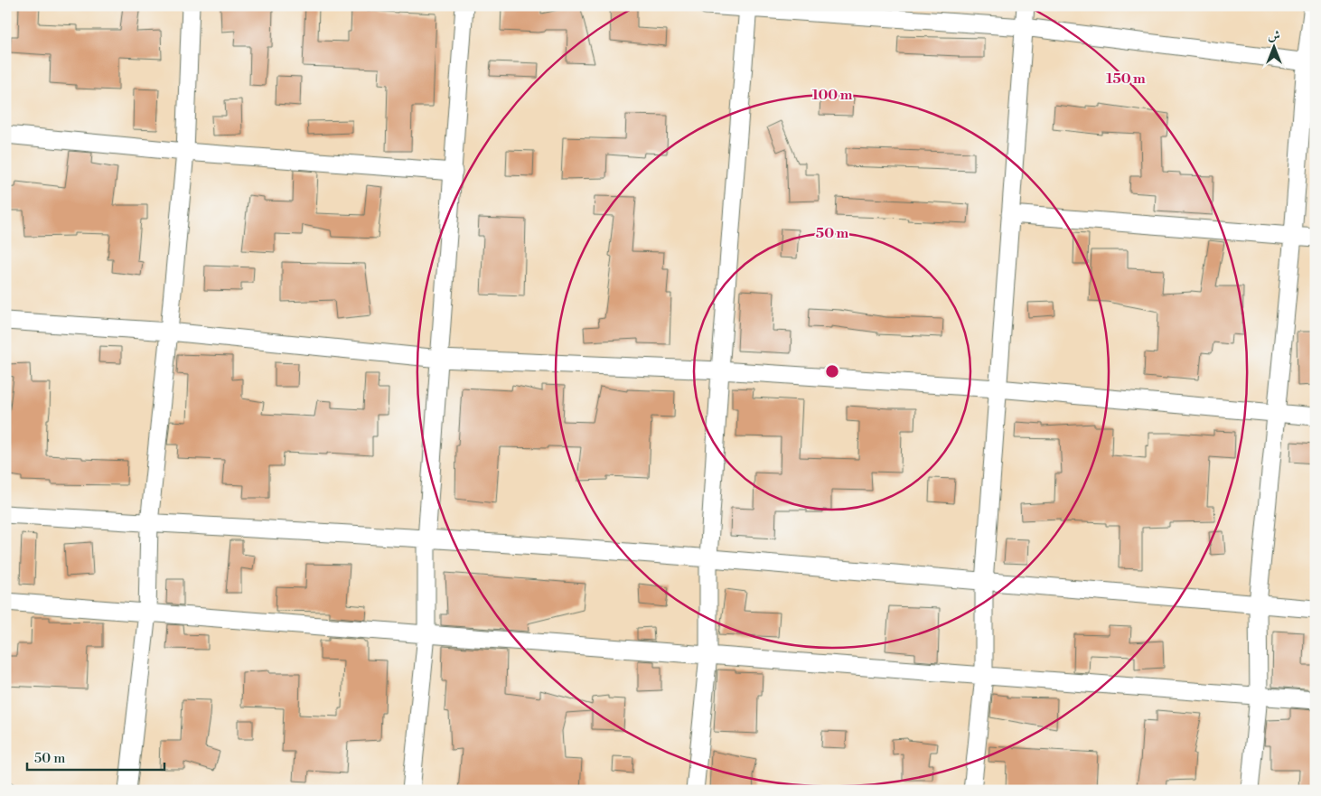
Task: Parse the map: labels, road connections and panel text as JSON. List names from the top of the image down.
{
  "scale_bar": "50 m",
  "north": "top",
  "rings": ["150 m", "100 m", "50 m"]
}
